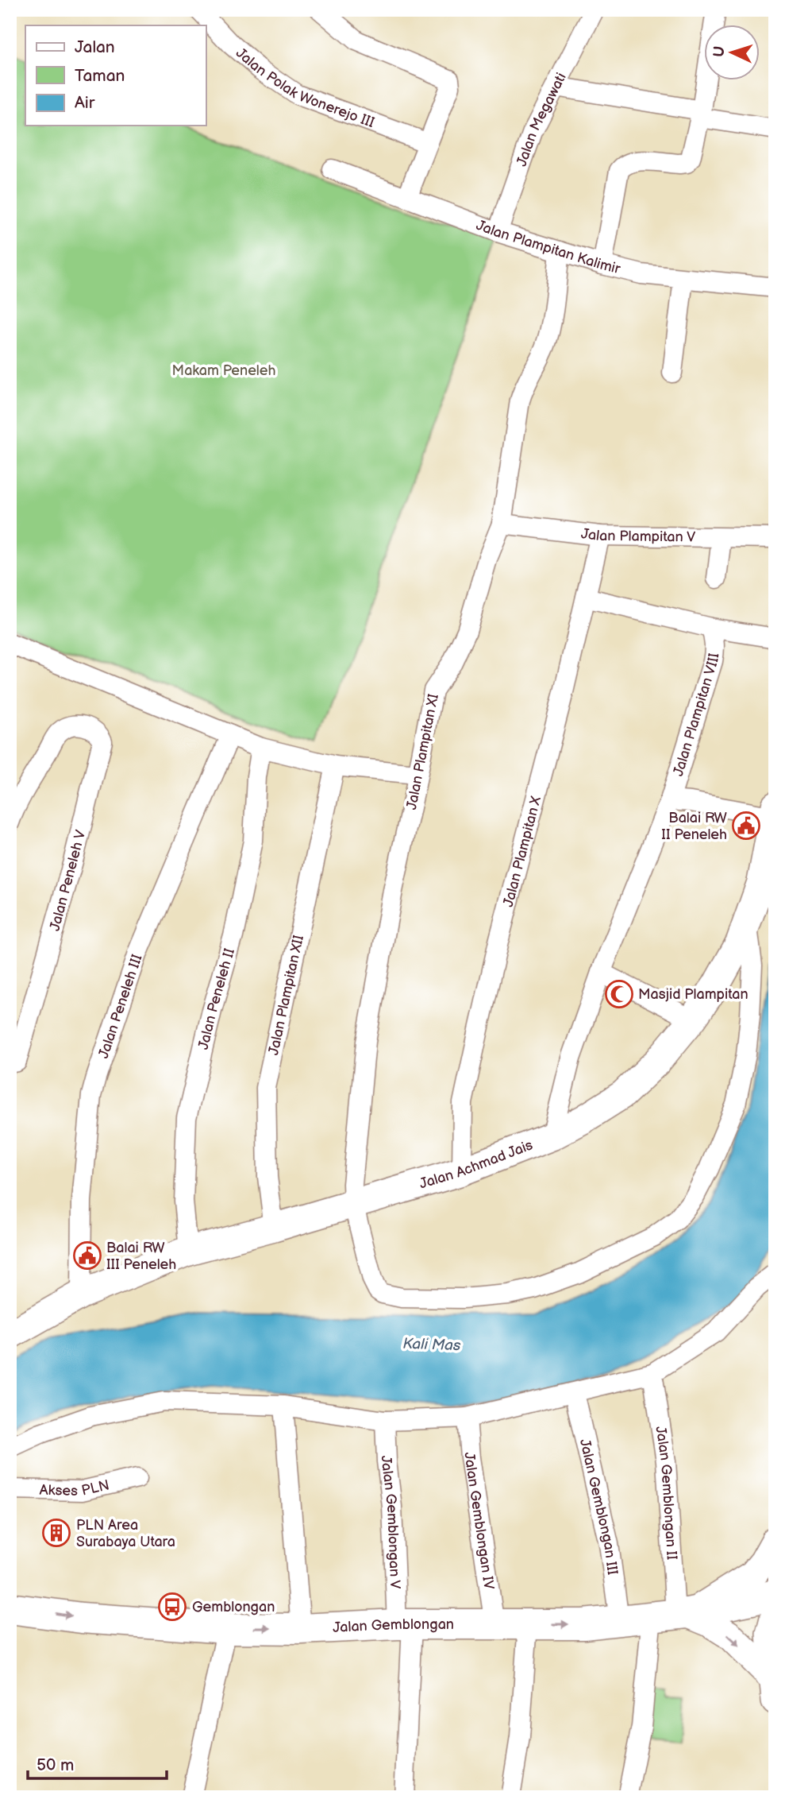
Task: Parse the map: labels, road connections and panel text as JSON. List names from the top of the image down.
{
  "streets": {
    "main road": ["Jalan Gemblongan"],
    "street": [
      "Jalan Polak Wonerejo III",
      "Jalan Megawati",
      "Jalan Plampitan Kalimir",
      "Jalan Plampitan V",
      "Jalan Plampitan VIII",
      "Jalan Plampitan XI",
      "Jalan Plampitan X",
      "Jalan Peneleh V",
      "Jalan Plampitan XII",
      "Jalan Peneleh II",
      "Jalan Peneleh III",
      "Jalan Achmad Jais",
      "Akses PLN",
      "Jalan Gemblongan II",
      "Jalan Gemblongan III",
      "Jalan Gemblongan IV",
      "Jalan Gemblongan V"
    ]
  },
  "crossings": [
    ["Jalan Megawati", "Jalan Plampitan Kalimir"],
    ["Jalan Plampitan Kalimir", "Jalan Plampitan XI"],
    ["Jalan Plampitan V", "Jalan Plampitan XI"],
    ["Jalan Plampitan V", "Jalan Plampitan X"],
    ["Jalan Plampitan VIII", "Jalan Achmad Jais"],
    ["Jalan Plampitan XI", "Jalan Achmad Jais"],
    ["Jalan Plampitan X", "Jalan Achmad Jais"],
    ["Jalan Plampitan XII", "Jalan Achmad Jais"],
    ["Jalan Peneleh II", "Jalan Achmad Jais"],
    ["Jalan Peneleh III", "Jalan Achmad Jais"],
    ["Jalan Gemblongan II", "Jalan Gemblongan"],
    ["Jalan Gemblongan III", "Jalan Gemblongan"],
    ["Jalan Gemblongan IV", "Jalan Gemblongan"],
    ["Jalan Gemblongan V", "Jalan Gemblongan"]
  ],
  "one_way": ["Jalan Gemblongan"],
  "water": ["Kali Mas"],
  "parks": ["Makam Peneleh"],
  "places": {
    "public building": ["Balai RW II Peneleh", "Balai RW III Peneleh"],
    "mosque": ["Masjid Plampitan"],
    "building": ["PLN Area Surabaya Utara"],
    "bus stop": ["Gemblongan"]
  },
  "legend": ["Jalan", "Taman", "Air"],
  "scale_bar": "50 m",
  "north": "left"
}
